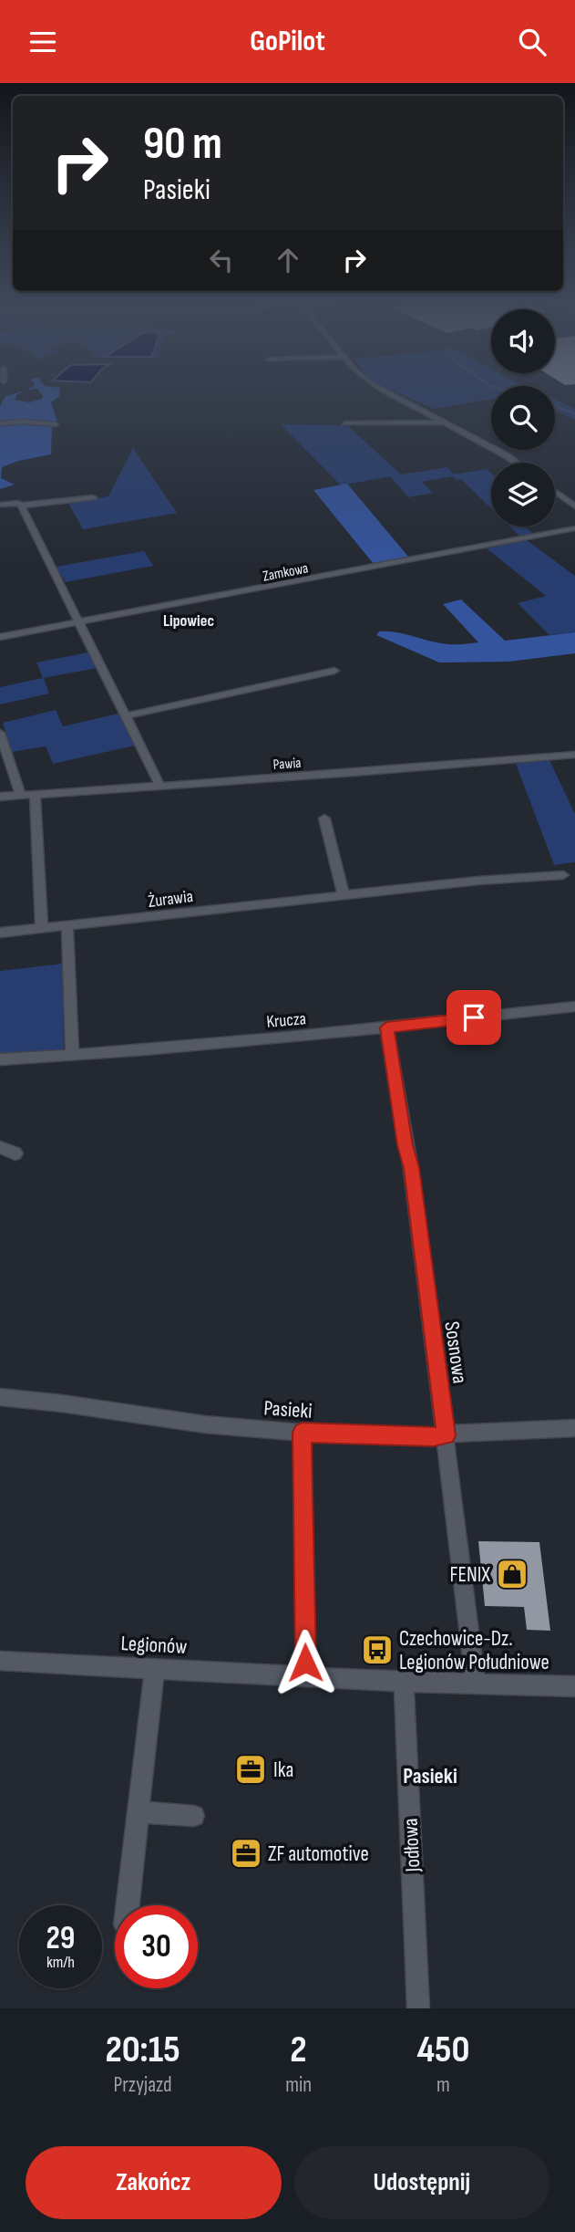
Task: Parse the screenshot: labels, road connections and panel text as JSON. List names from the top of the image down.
{
  "streets": {
    "street": [
      "Zamkowa",
      "Pawia",
      "Żurawia",
      "Krucza",
      "Sosnowa",
      "Pasieki",
      "Legionów",
      "Jodłowa"
    ]
  },
  "crossings": [
    ["Krucza", "Sosnowa"],
    ["Sosnowa", "Pasieki"],
    ["Sosnowa", "Legionów"],
    ["Legionów", "Jodłowa"]
  ],
  "districts": ["Lipowiec", "Pasieki"],
  "places": {
    "shop": ["FENIX"],
    "bus stop": ["Czechowice-Dz. Legionów Południowe"],
    "office": ["Ika", "ZF automotive"]
  },
  "page": {
    "header": "GoPilot",
    "turn": ["90 m", "Pasieki"],
    "speed": "29 km/h",
    "limit": "30",
    "eta": [
      "20:15",
      "Przyjazd",
      "2",
      "min",
      "450",
      "m"
    ],
    "buttons": ["Zakończ", "Udostępnij"]
  }
}
